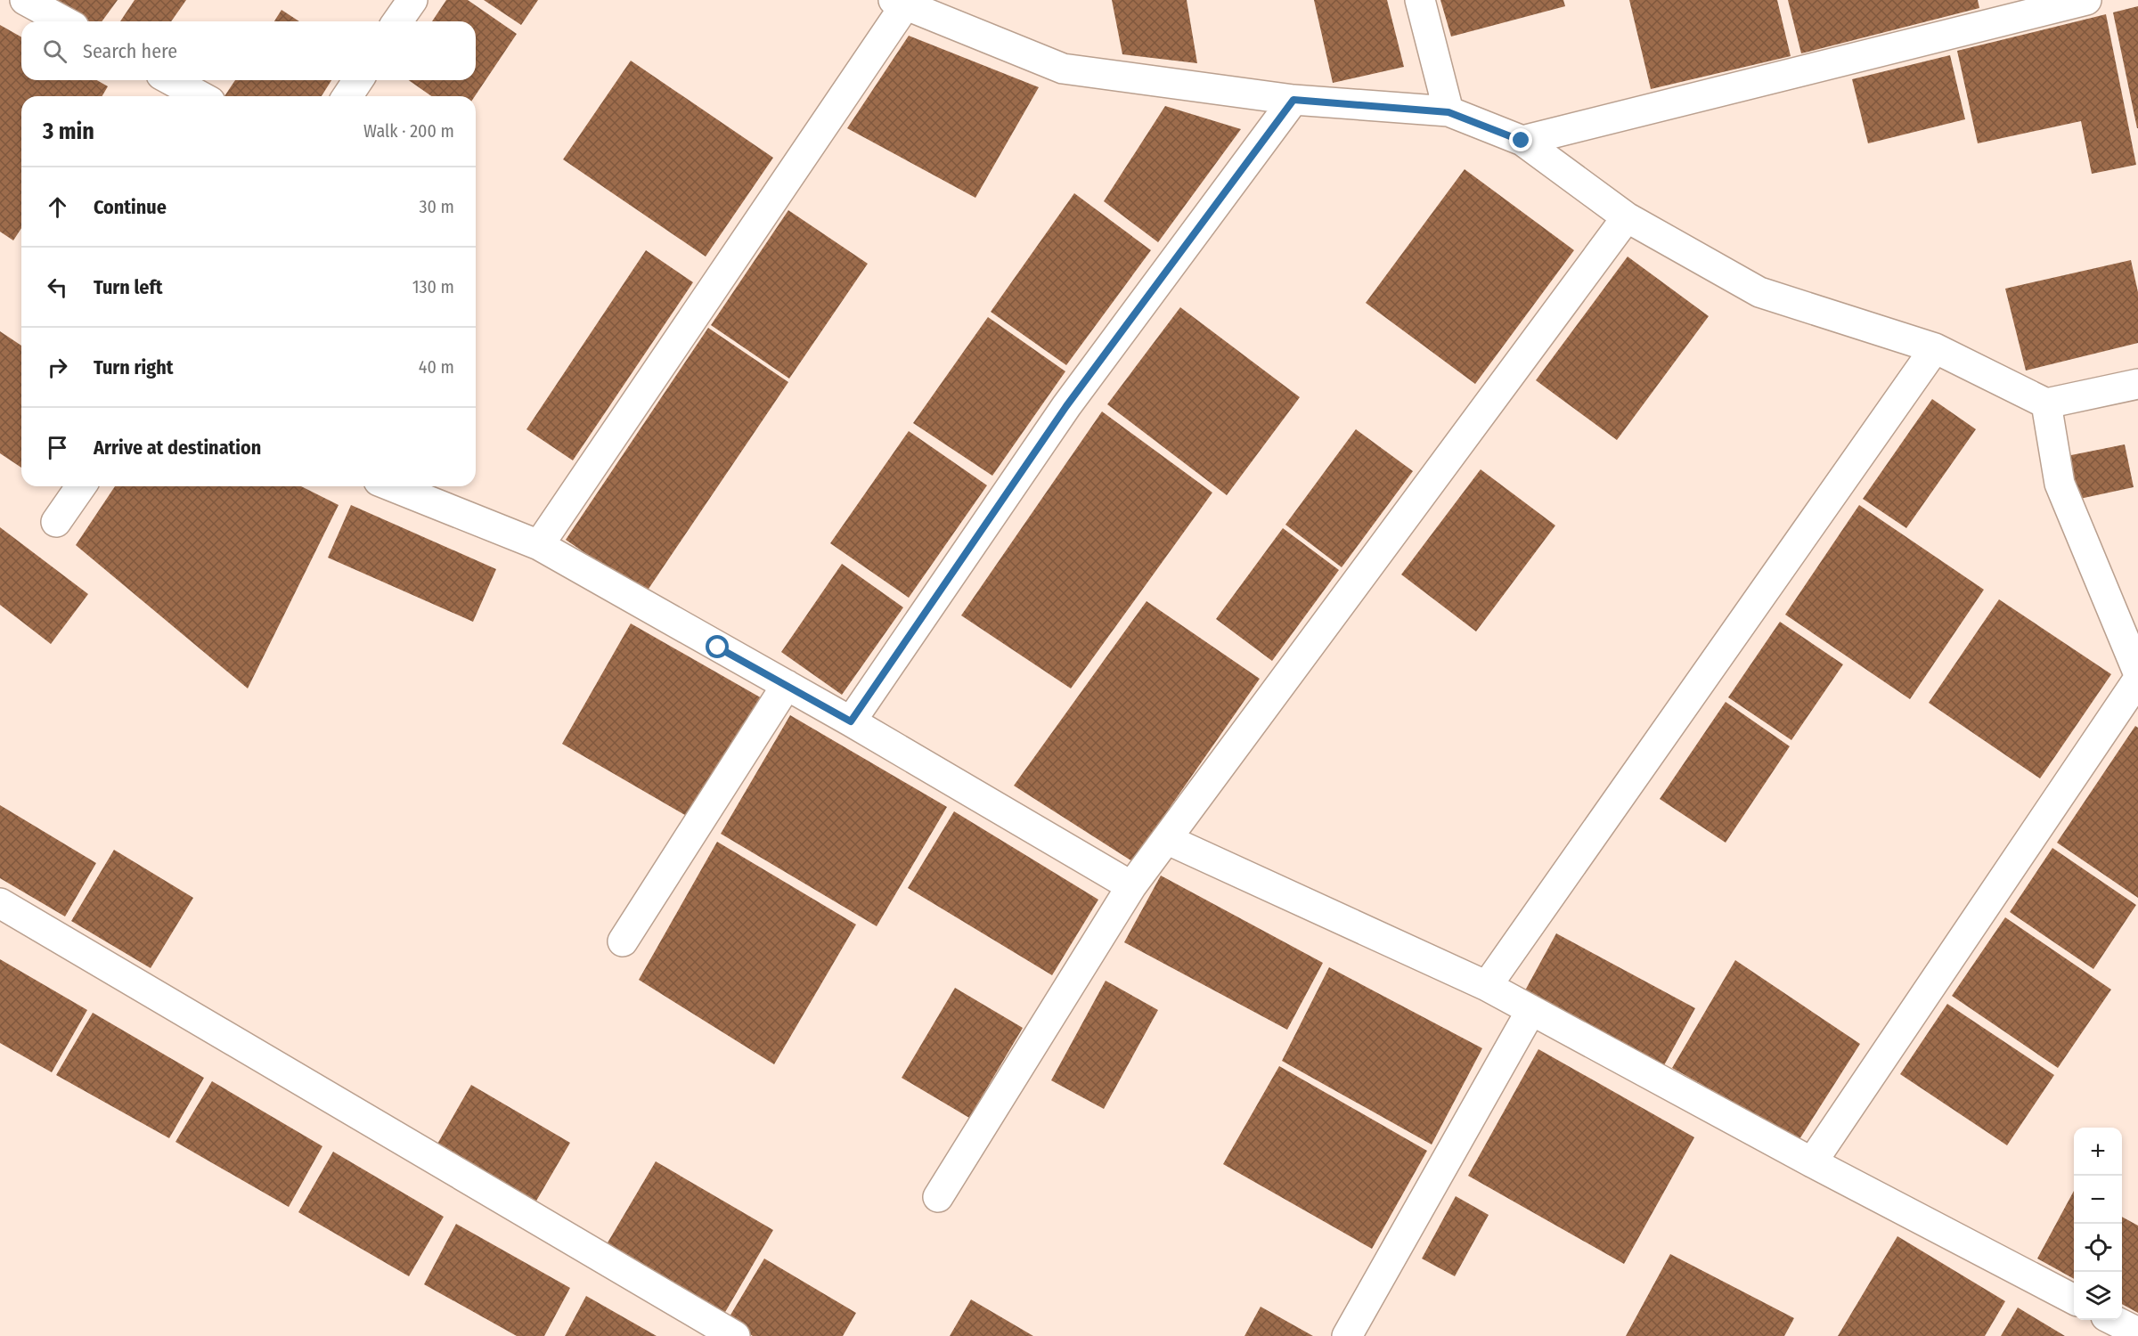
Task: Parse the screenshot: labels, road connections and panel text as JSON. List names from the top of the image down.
{
  "page": {
    "search": "Search here",
    "heading": ["3 min", "Walk · 200 m"],
    "list": [
      ["Continue", "30 m"],
      ["Turn left", "130 m"],
      ["Turn right", "40 m"],
      "Arrive at destination"
    ],
    "map_buttons": ["+", "−"]
  }
}
